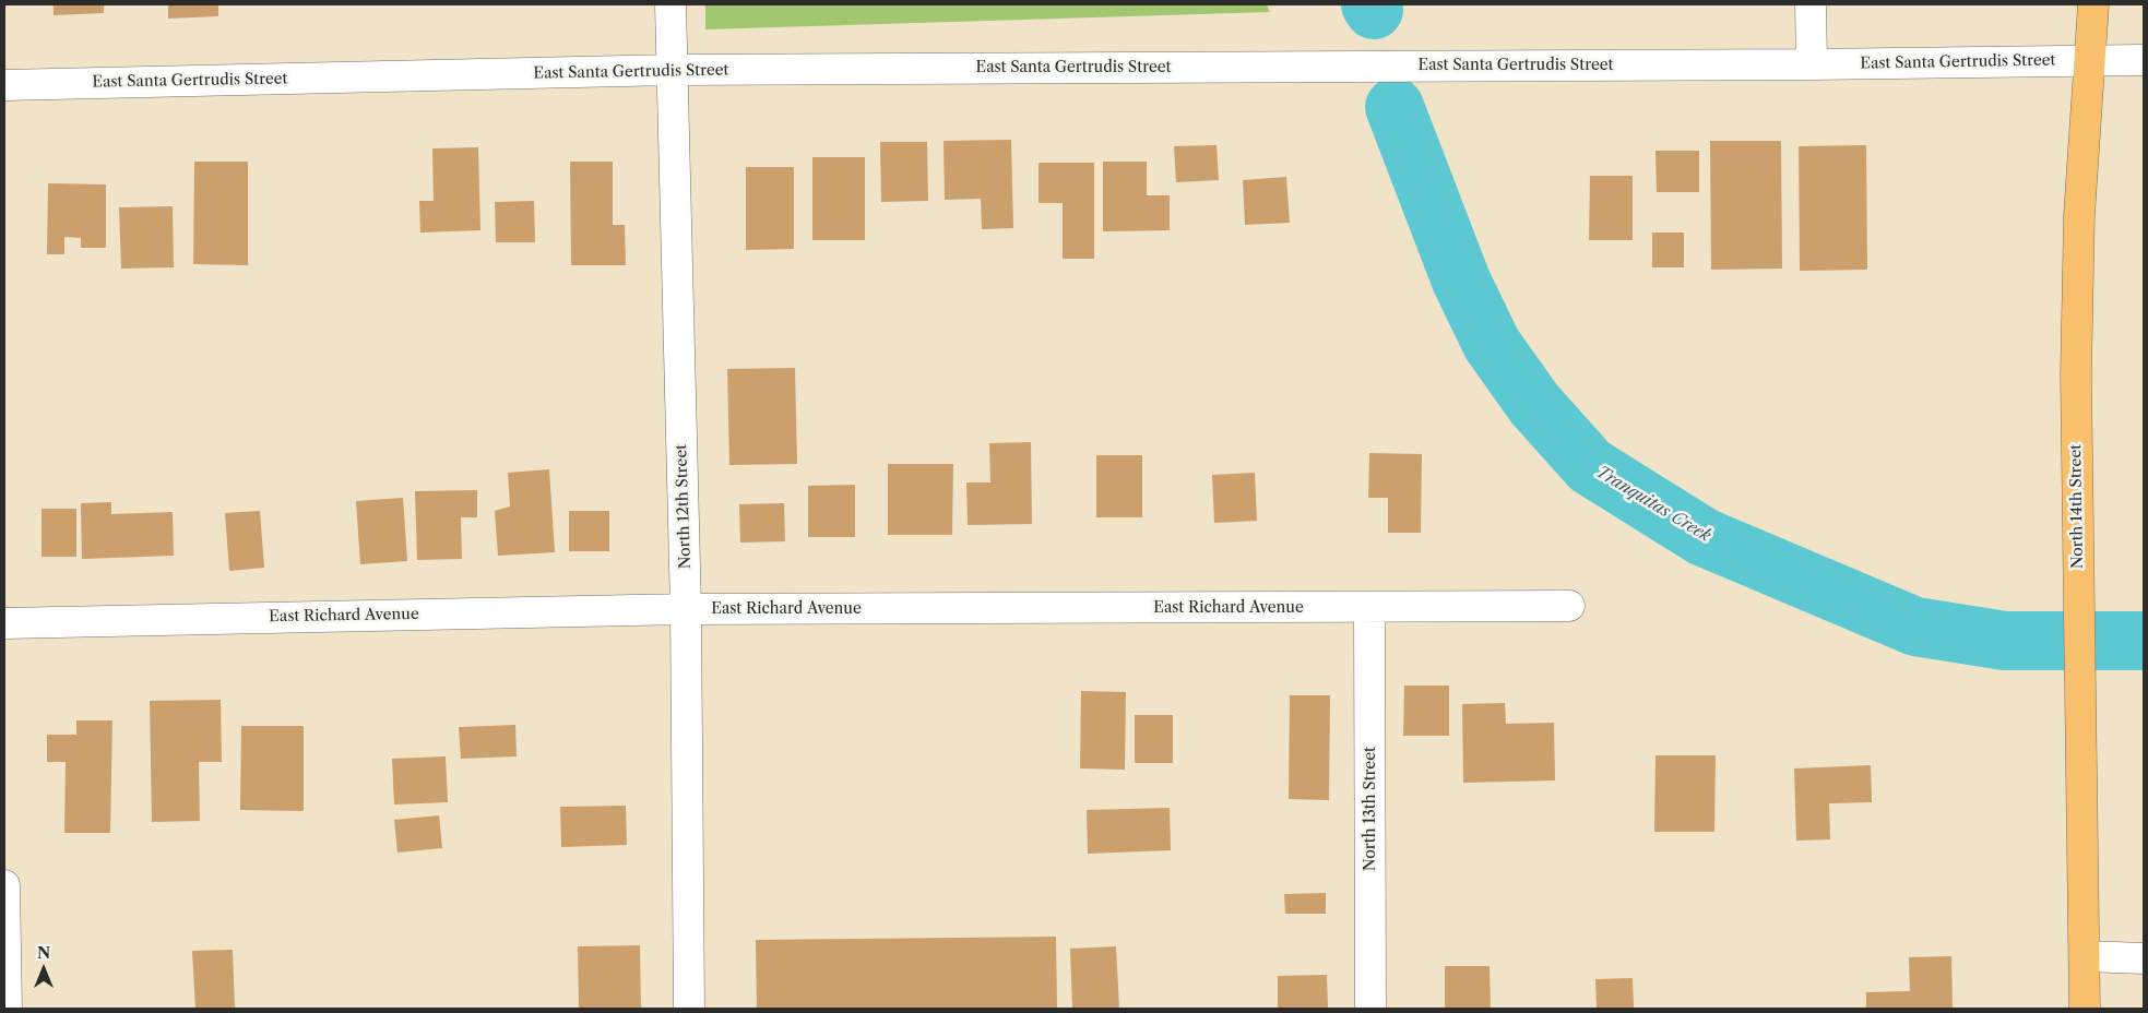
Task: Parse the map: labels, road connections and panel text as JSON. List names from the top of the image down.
{
  "streets": {
    "main road": ["North 14th Street"],
    "street": [
      "East Santa Gertrudis Street",
      "North 12th Street",
      "East Richard Avenue",
      "North 13th Street"
    ]
  },
  "crossings": [
    ["East Santa Gertrudis Street", "North 12th Street"],
    ["East Santa Gertrudis Street", "North 14th Street"],
    ["North 12th Street", "East Richard Avenue"],
    ["East Richard Avenue", "North 13th Street"]
  ],
  "water": ["Tranquitas Creek"],
  "north": "top"
}
